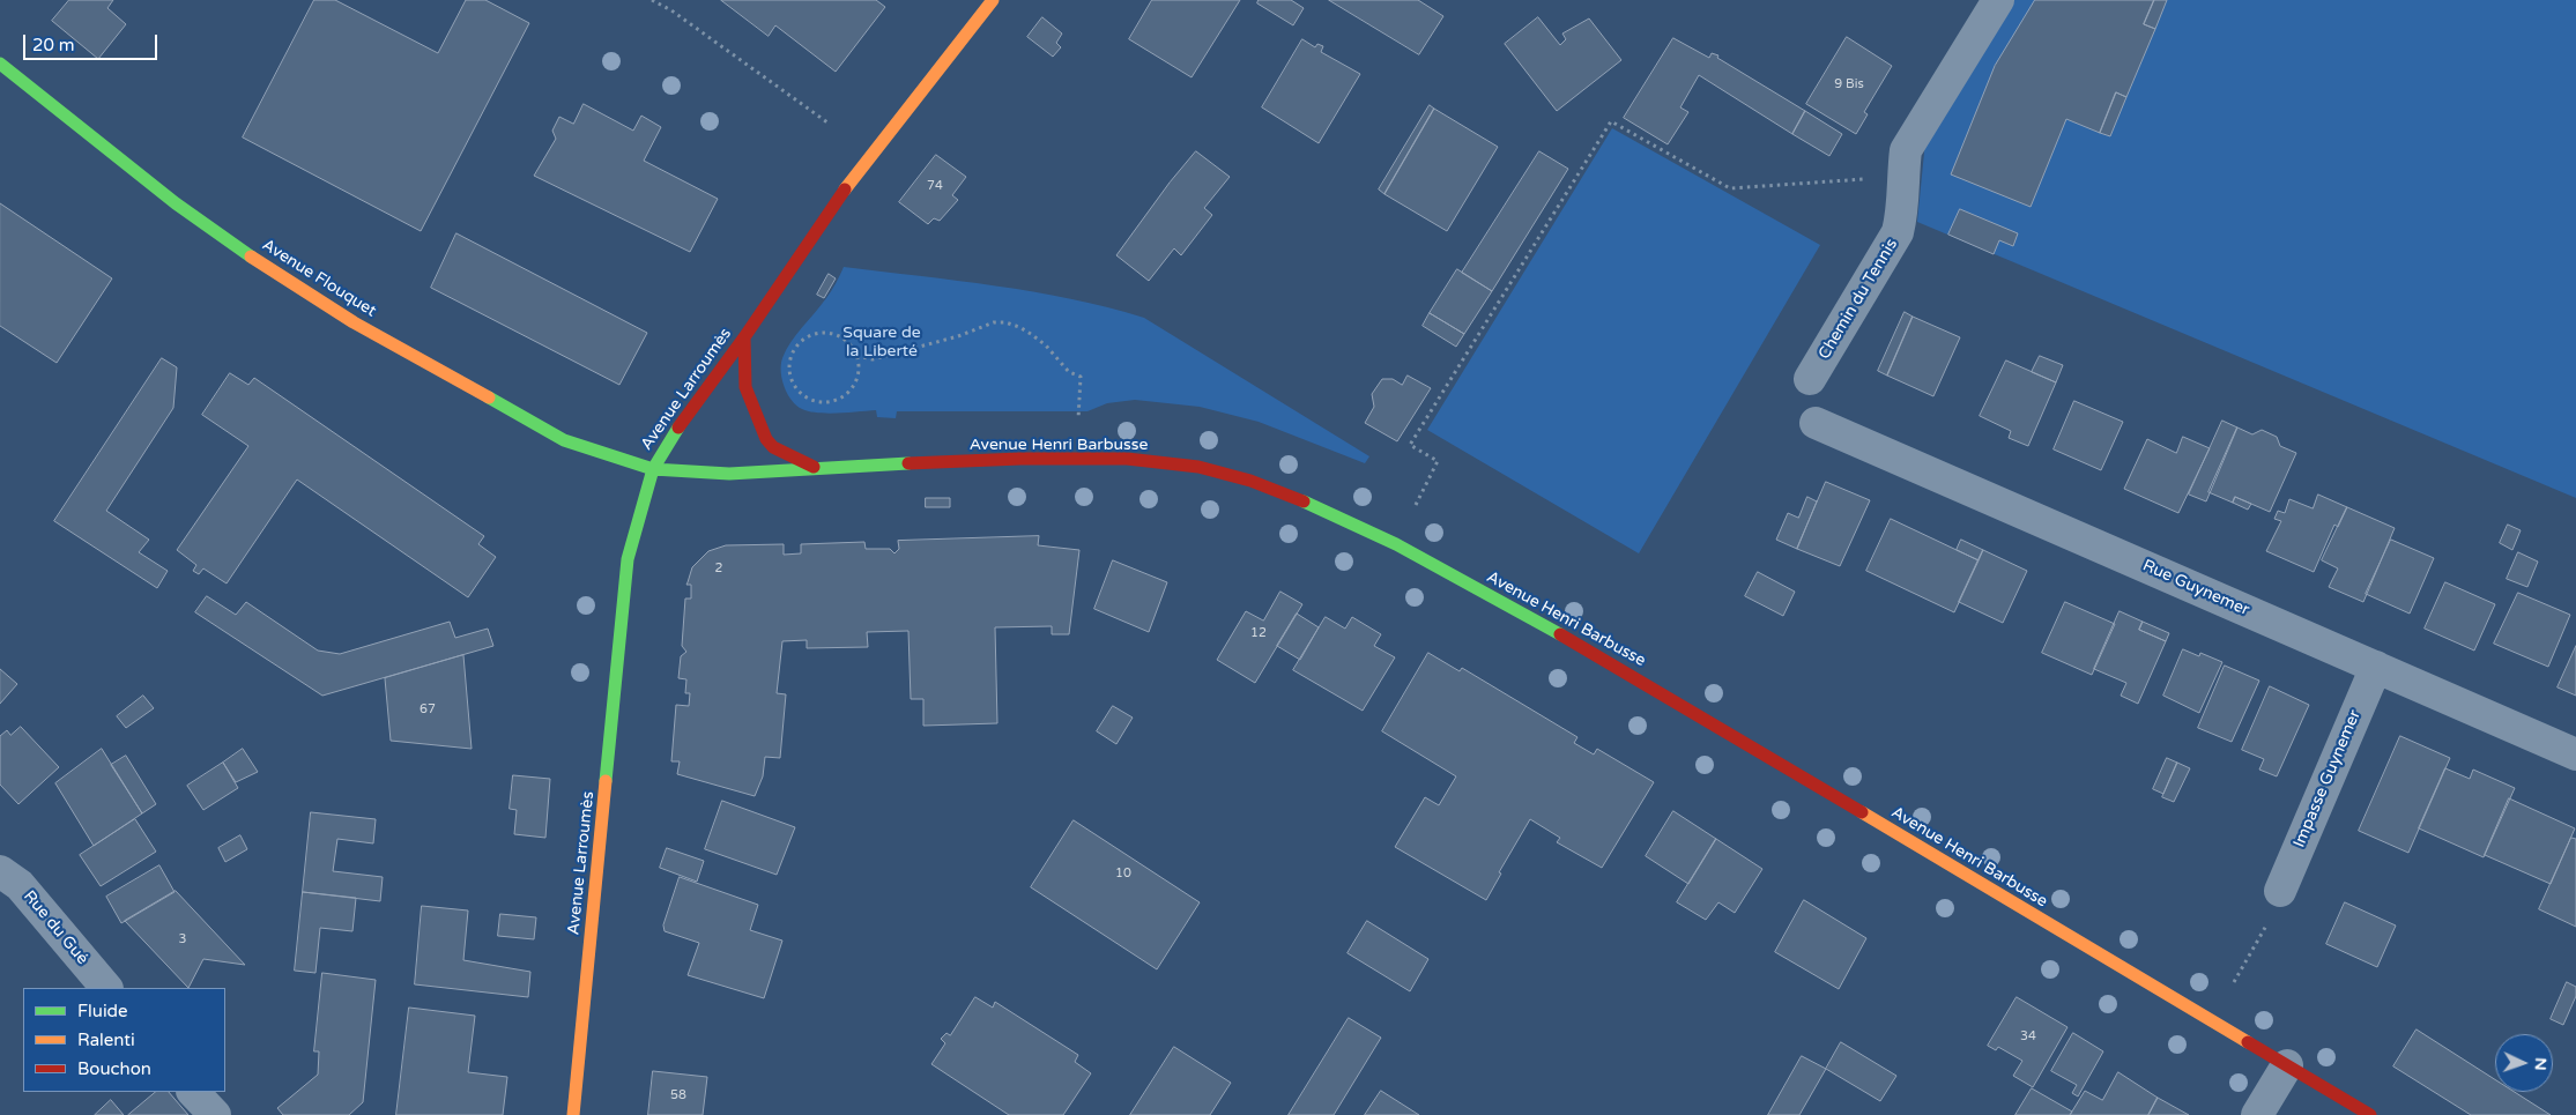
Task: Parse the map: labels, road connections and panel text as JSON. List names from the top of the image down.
{
  "streets": {
    "main road": ["Avenue Flouquet", "Avenue Larroumès", "Avenue Henri Barbusse"],
    "street": [
      "Chemin du Tennis",
      "Rue Guynemer",
      "Impasse Guynemer",
      "Rue du Gué"
    ]
  },
  "crossings": [
    ["Avenue Flouquet", "Avenue Larroumès"],
    ["Avenue Flouquet", "Avenue Henri Barbusse"],
    ["Avenue Larroumès", "Avenue Henri Barbusse"],
    ["Rue Guynemer", "Impasse Guynemer"]
  ],
  "parks": ["Square de la Liberté"],
  "house_numbers": [
    "9 Bis",
    "74",
    "2",
    "12",
    "67",
    "10",
    "3",
    "34",
    "58"
  ],
  "legend": ["Fluide", "Ralenti", "Bouchon"],
  "scale_bar": "20 m",
  "north": "right"
}
